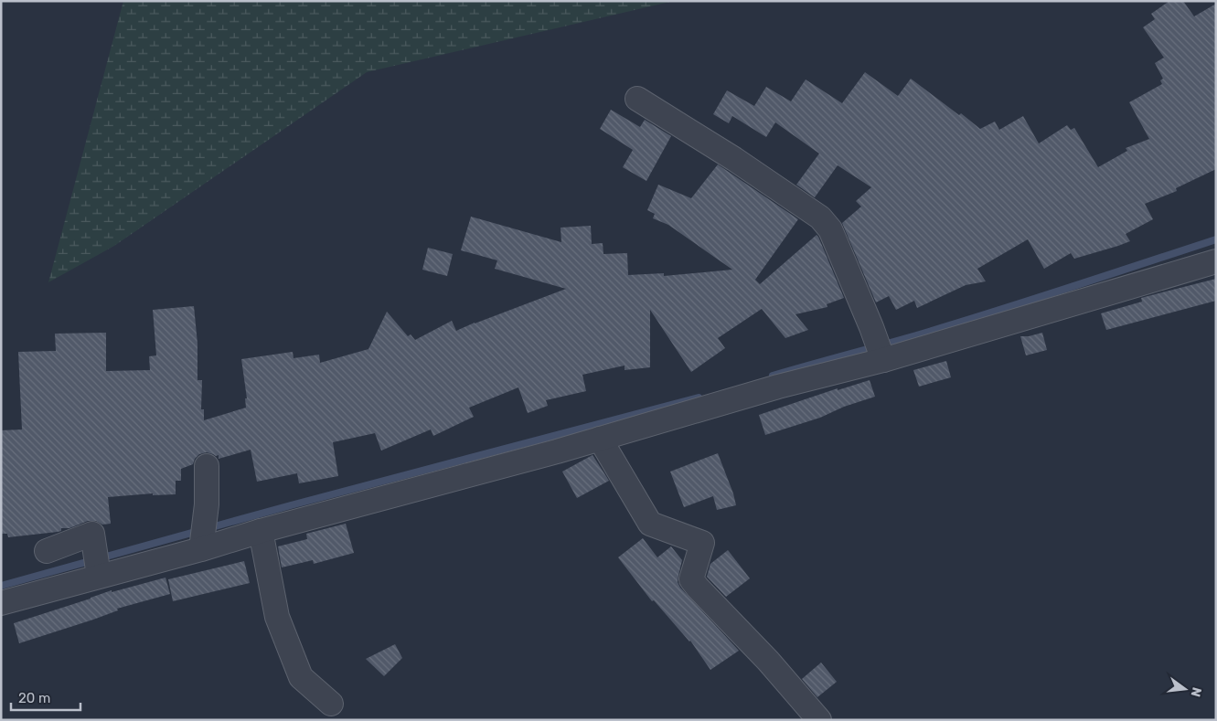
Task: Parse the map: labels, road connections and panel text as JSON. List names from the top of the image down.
{
  "scale_bar": "20 m",
  "north": "right"
}
